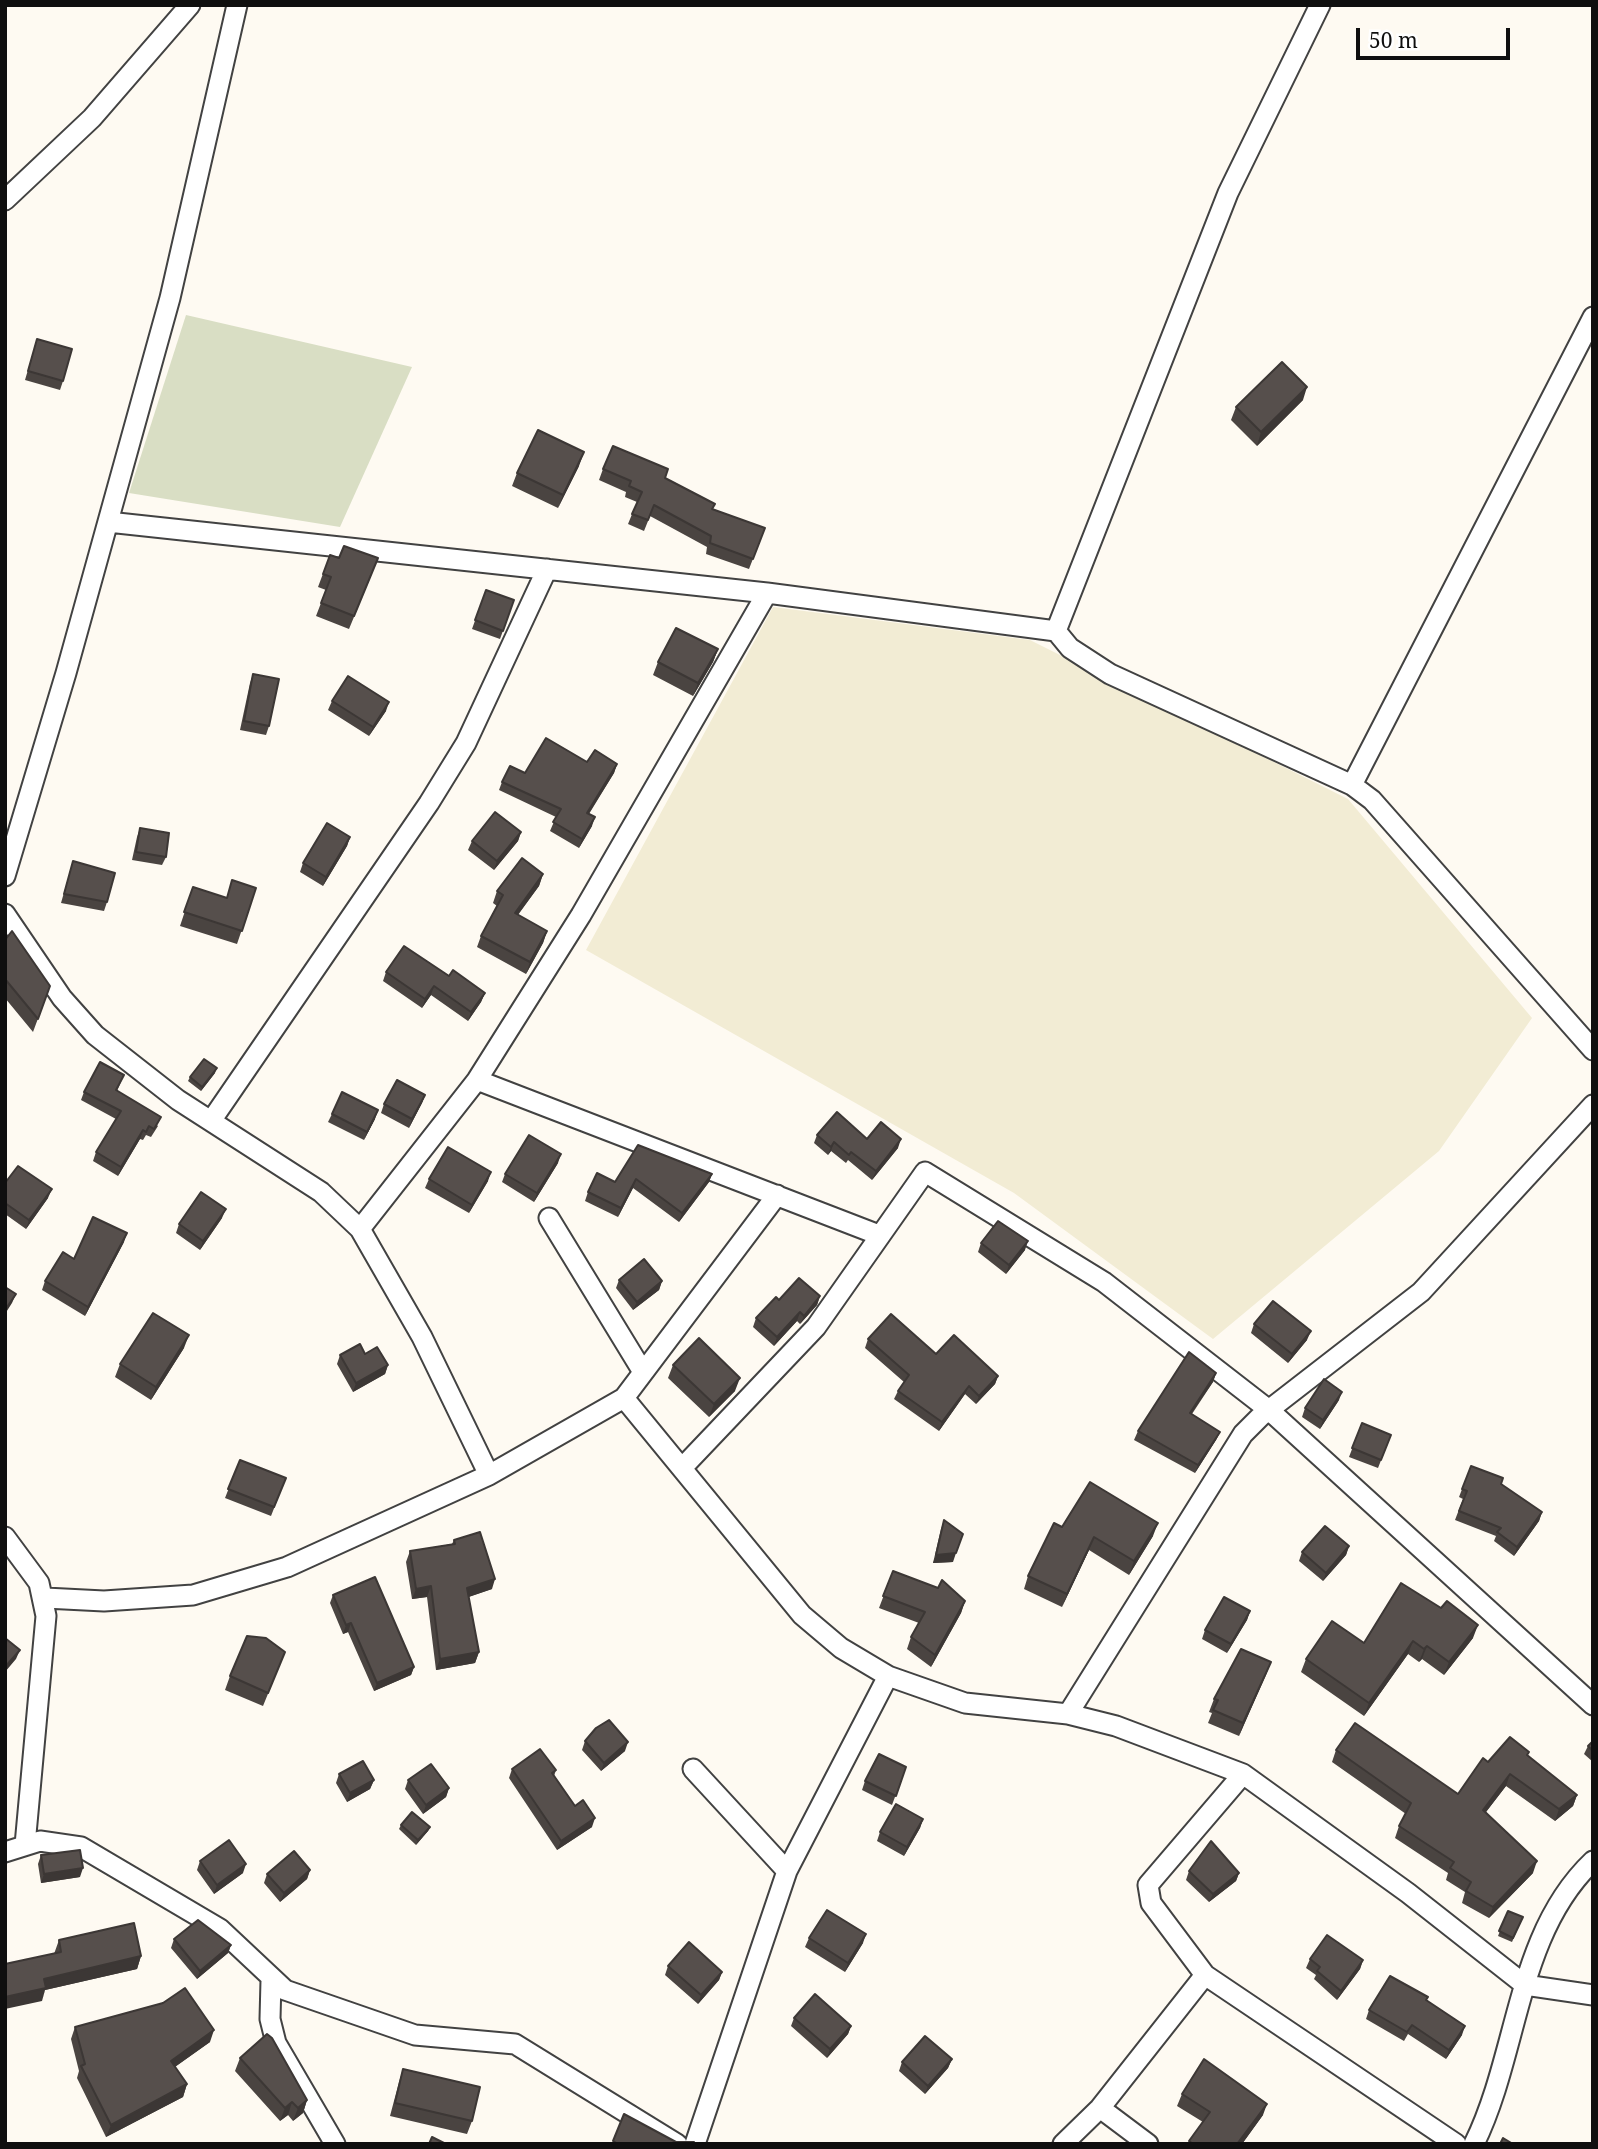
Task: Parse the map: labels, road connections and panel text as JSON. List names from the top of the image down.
{
  "scale_bar": "50 m"
}
